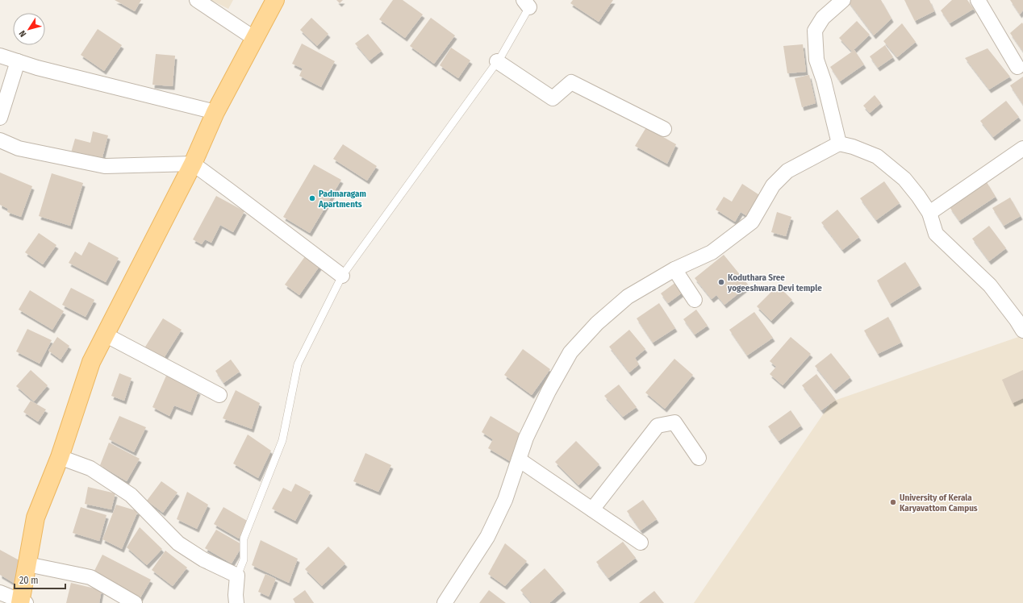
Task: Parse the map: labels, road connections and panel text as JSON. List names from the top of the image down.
{
  "places": ["Padmaragam Apartments", "Koduthara Sree yogeeshwara Devi temple", "University of Kerala Karyavattom Campus"],
  "scale_bar": "20 m",
  "north": "bottom left"
}
